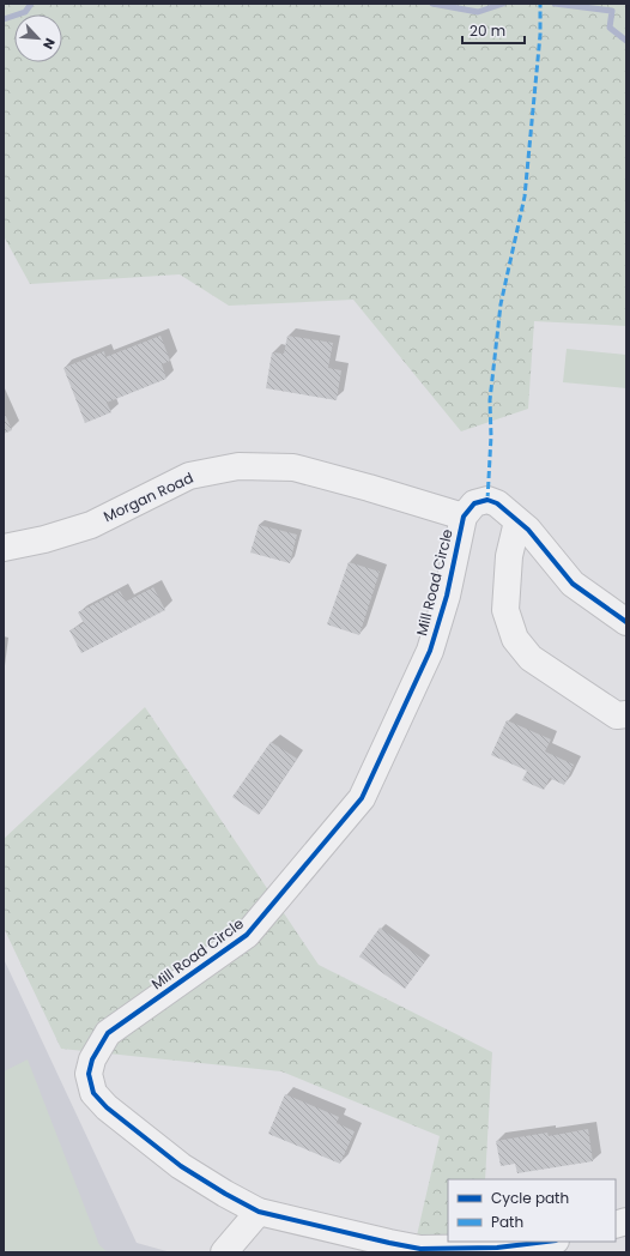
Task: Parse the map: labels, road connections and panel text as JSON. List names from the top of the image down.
{
  "streets": {
    "street": ["Morgan Road", "Mill Road Circle"]
  },
  "crossings": [
    ["Morgan Road", "Mill Road Circle"]
  ],
  "legend": ["Cycle path", "Path"],
  "scale_bar": "20 m",
  "north": "bottom right"
}
